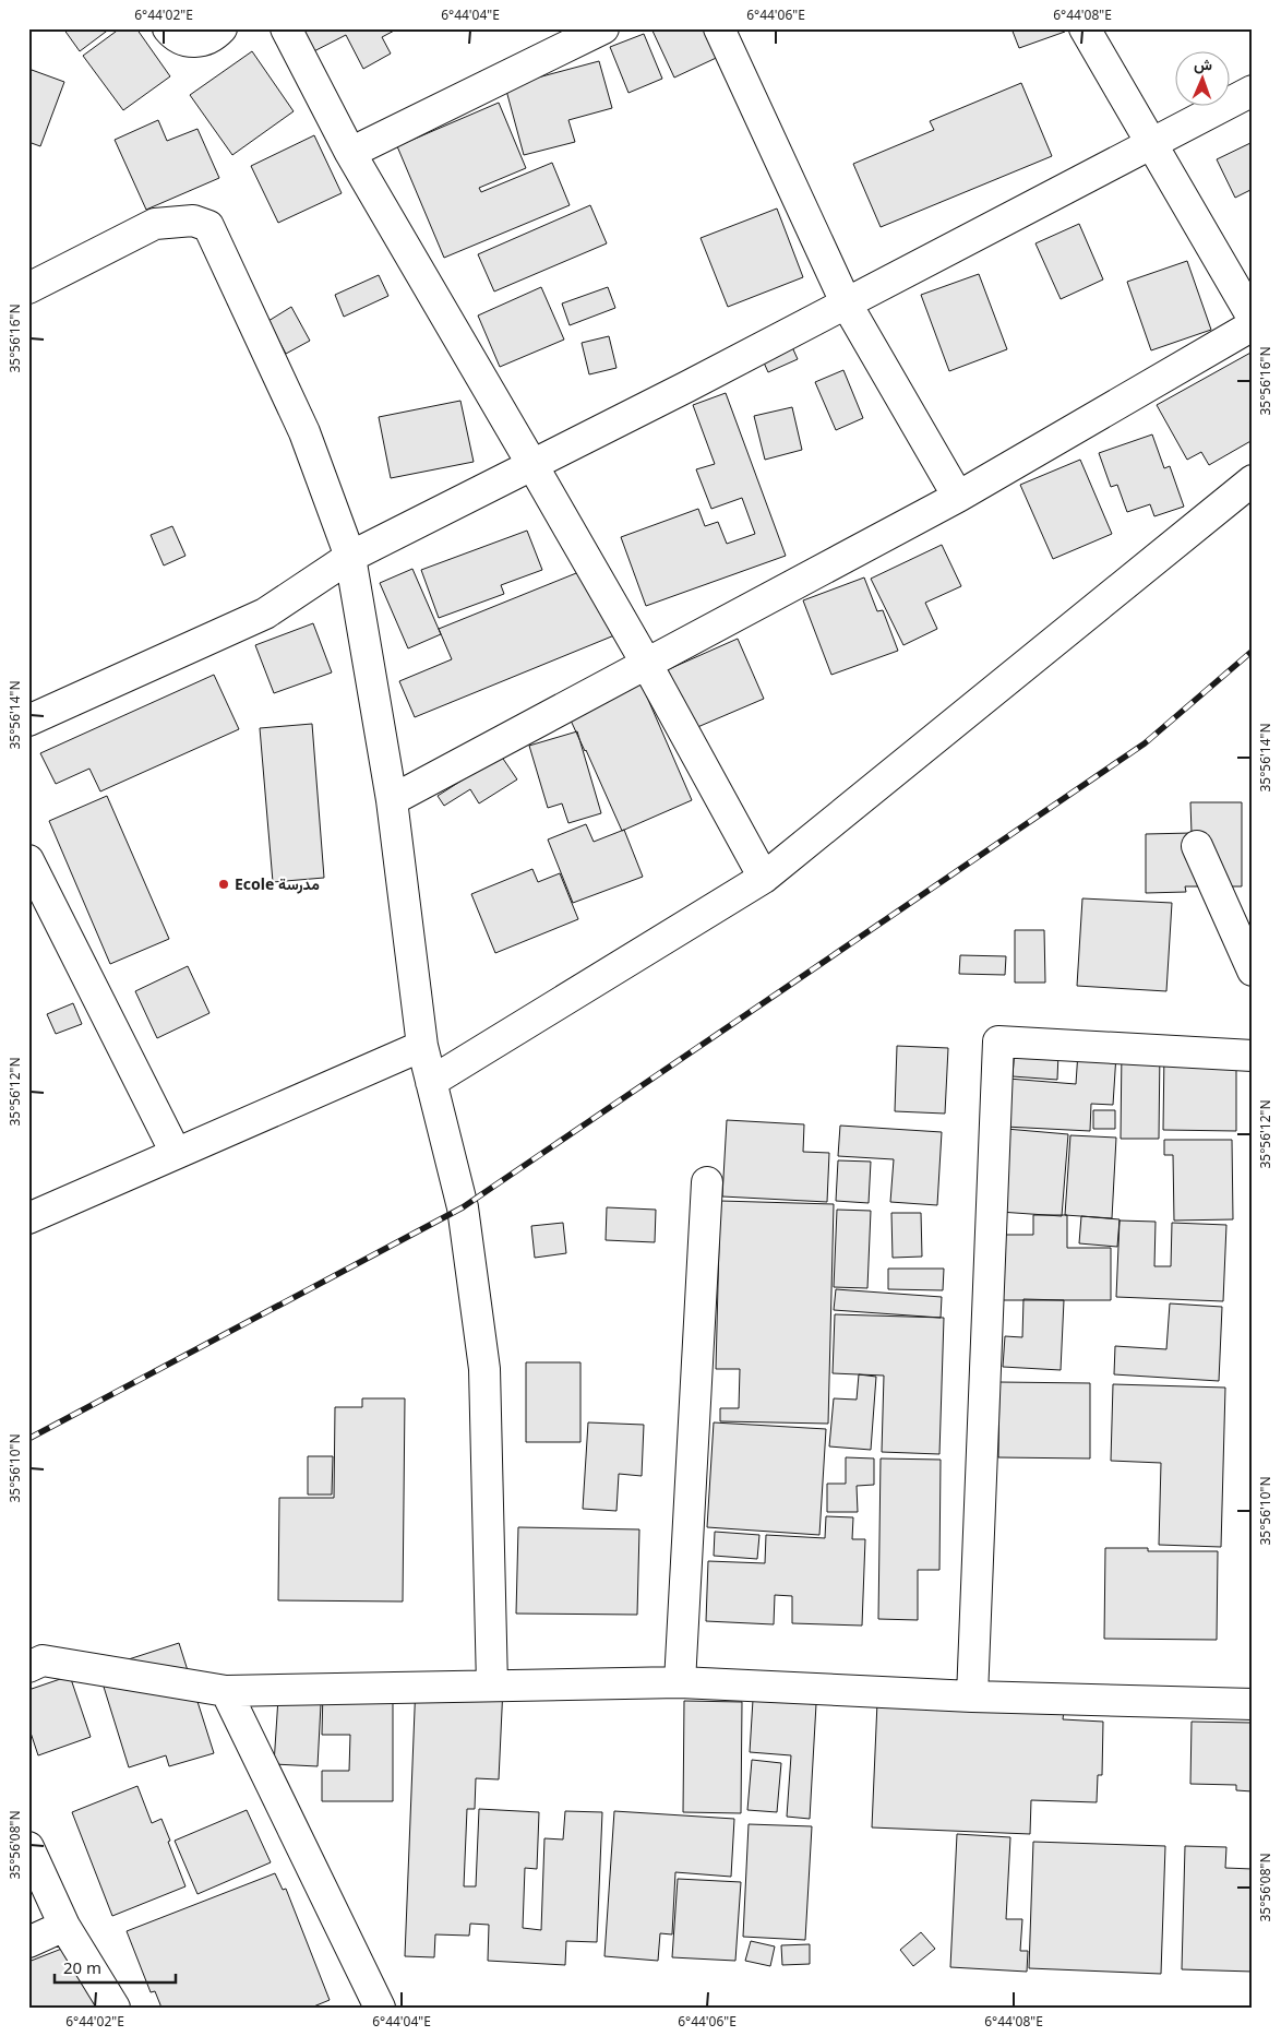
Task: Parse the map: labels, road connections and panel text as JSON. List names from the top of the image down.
{
  "places": ["Ecole مدرسة"],
  "scale_bar": "20 m",
  "north": "top",
  "coordinates": [
    "6°44'02\"E",
    "6°44'04\"E",
    "6°44'06\"E",
    "6°44'08\"E",
    "35°56'16\"N",
    "35°56'14\"N",
    "35°56'12\"N",
    "35°56'10\"N",
    "35°56'08\"N"
  ]
}
